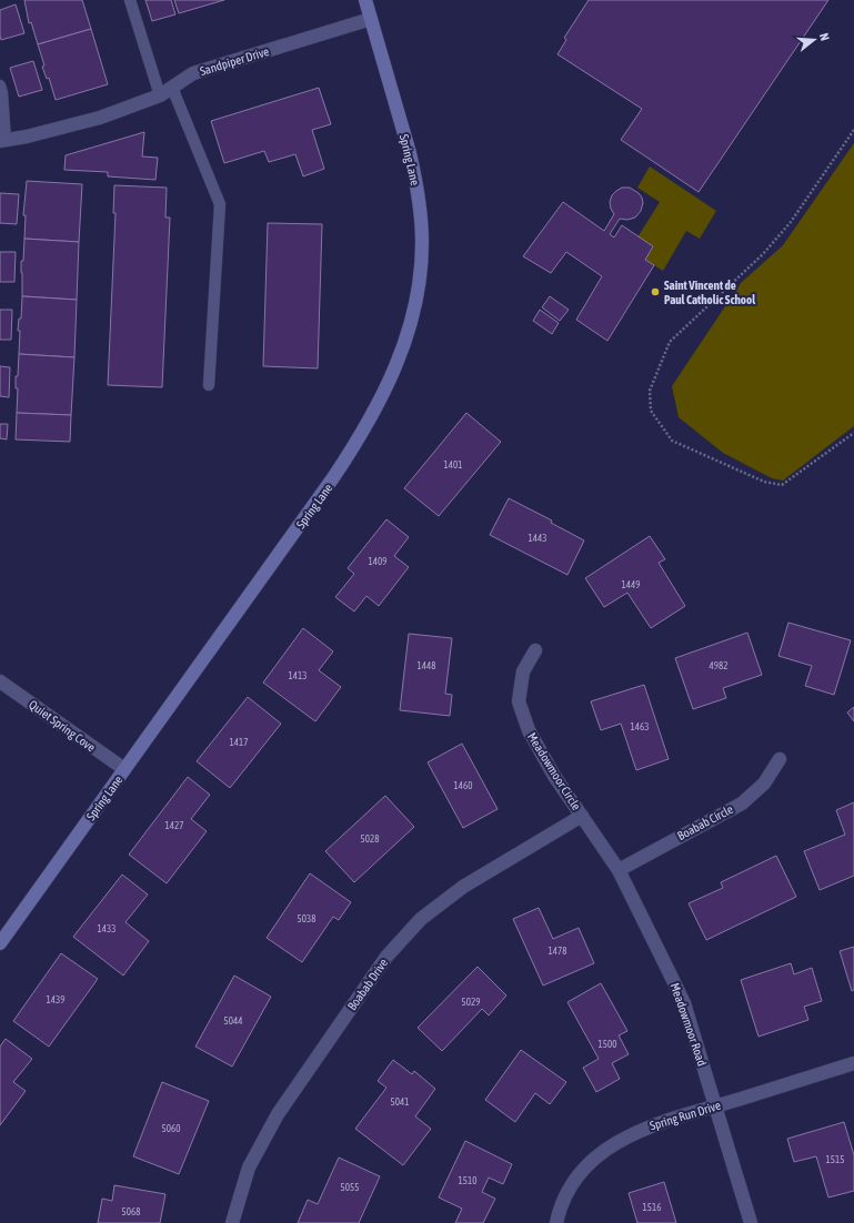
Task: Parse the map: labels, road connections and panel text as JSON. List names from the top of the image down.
{
  "streets": {
    "street": [
      "Sandpiper Drive",
      "Spring Lane",
      "Quiet Spring Cove",
      "Meadowmoor Circle",
      "Boabab Circle",
      "Boabab Drive",
      "Meadowmoor Road",
      "Spring Run Drive"
    ]
  },
  "crossings": [
    ["Sandpiper Drive", "Spring Lane"],
    ["Spring Lane", "Quiet Spring Cove"],
    ["Meadowmoor Circle", "Boabab Drive"],
    ["Meadowmoor Circle", "Meadowmoor Road"],
    ["Boabab Circle", "Meadowmoor Road"],
    ["Boabab Drive", "Meadowmoor Road"],
    ["Meadowmoor Road", "Spring Run Drive"]
  ],
  "places": ["Saint Vincent de Paul Catholic School"],
  "house_numbers": [
    "1401",
    "1443",
    "1409",
    "1449",
    "1448",
    "4982",
    "1413",
    "1463",
    "1417",
    "1460",
    "1427",
    "5028",
    "5038",
    "1433",
    "1478",
    "1439",
    "5029",
    "5044",
    "1500",
    "5041",
    "5060",
    "1515",
    "1510",
    "5055",
    "1516",
    "5068"
  ],
  "north": "right"
}
